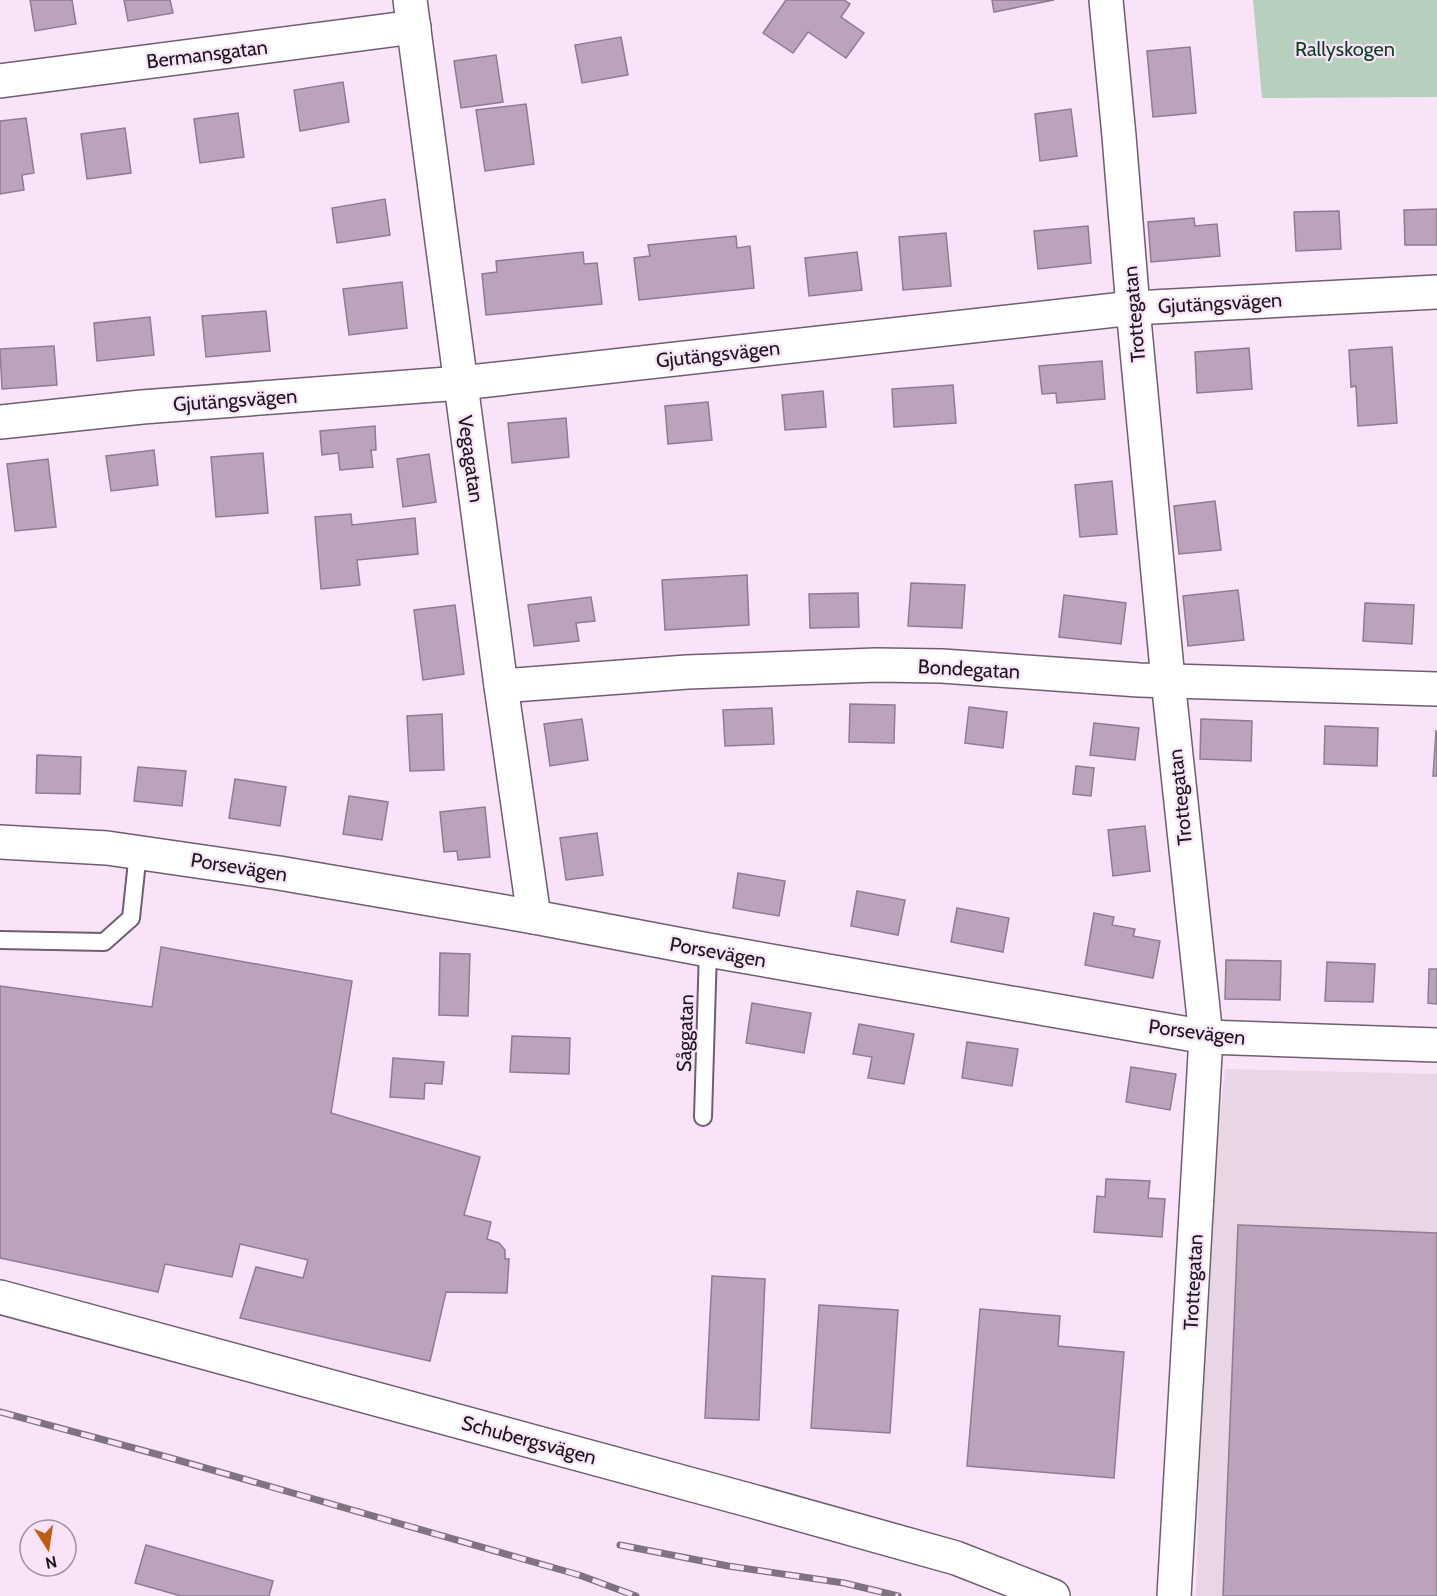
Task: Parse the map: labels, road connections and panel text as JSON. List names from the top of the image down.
{
  "streets": {
    "street": [
      "Bermansgatan",
      "Gjutängsvägen",
      "Trottegatan",
      "Vegagatan",
      "Bondegatan",
      "Porsevägen",
      "Schubergsvägen"
    ],
    "lane": ["Såggatan"]
  },
  "crossings": [
    ["Bermansgatan", "Vegagatan"],
    ["Gjutängsvägen", "Trottegatan"],
    ["Gjutängsvägen", "Vegagatan"],
    ["Trottegatan", "Bondegatan"],
    ["Trottegatan", "Porsevägen"],
    ["Vegagatan", "Bondegatan"],
    ["Vegagatan", "Porsevägen"],
    ["Porsevägen", "Såggatan"]
  ],
  "parks": ["Rallyskogen"],
  "north": "bottom"
}
